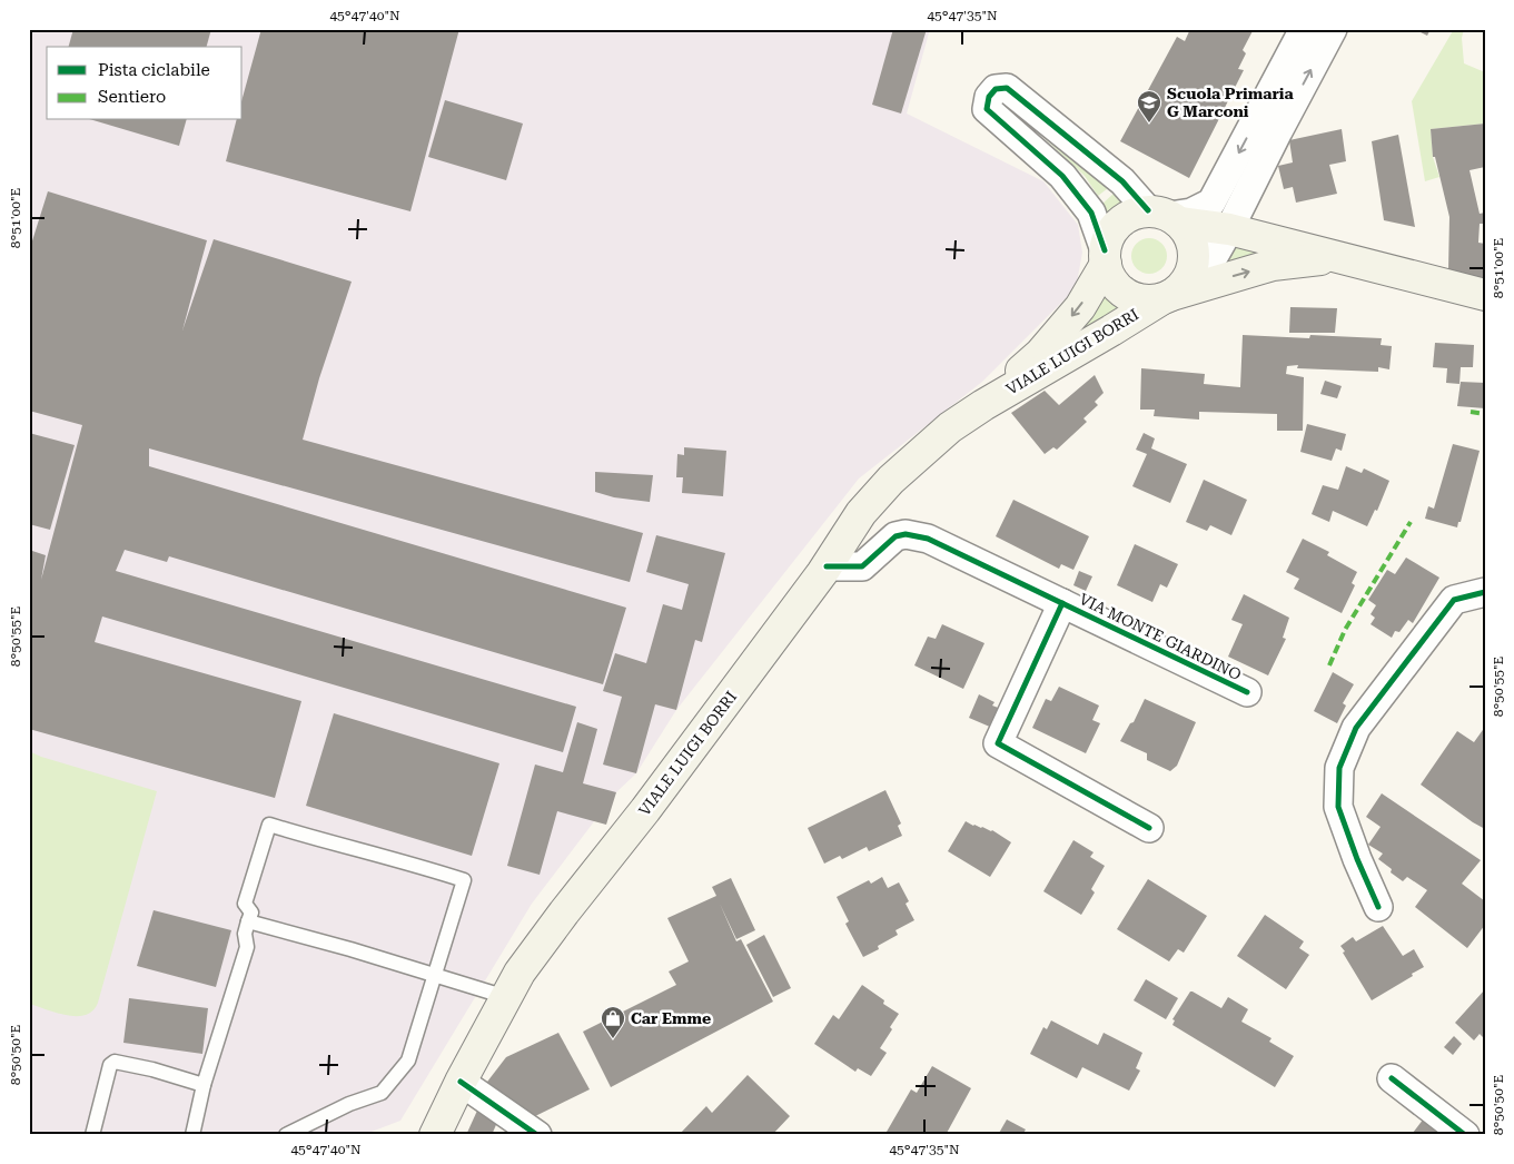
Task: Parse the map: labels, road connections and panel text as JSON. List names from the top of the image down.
{
  "streets": {
    "main road": ["VIALE LUIGI BORRI"],
    "street": ["VIA MONTE GIARDINO"]
  },
  "crossings": [
    ["VIALE LUIGI BORRI", "VIA MONTE GIARDINO"]
  ],
  "places": {
    "school or university": ["Scuola Primaria G Marconi"],
    "shop": ["Car Emme"]
  },
  "legend": ["Pista ciclabile", "Sentiero"],
  "coordinates": [
    "45°47'40\"N",
    "45°47'35\"N",
    "8°51'00\"E",
    "8°50'55\"E",
    "8°50'50\"E"
  ]
}
